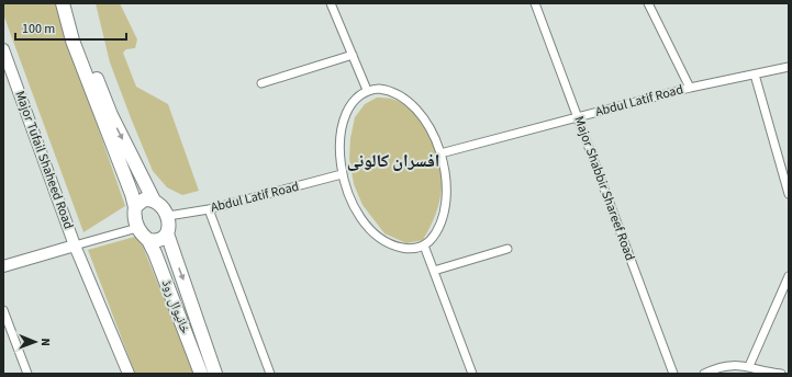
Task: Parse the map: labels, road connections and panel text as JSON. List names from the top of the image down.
{
  "streets": {
    "main road": ["خانیوال روڈ"],
    "street": ["Abdul Latif Road", "Major Tufail Shaheed Road", "Major Shabbir Shareef Road"]
  },
  "crossings": [
    ["Abdul Latif Road", "Major Shabbir Shareef Road"],
    ["Abdul Latif Road", "خانیوال روڈ"]
  ],
  "districts": ["افسران کالونی"],
  "scale_bar": "100 m",
  "north": "right"
}
